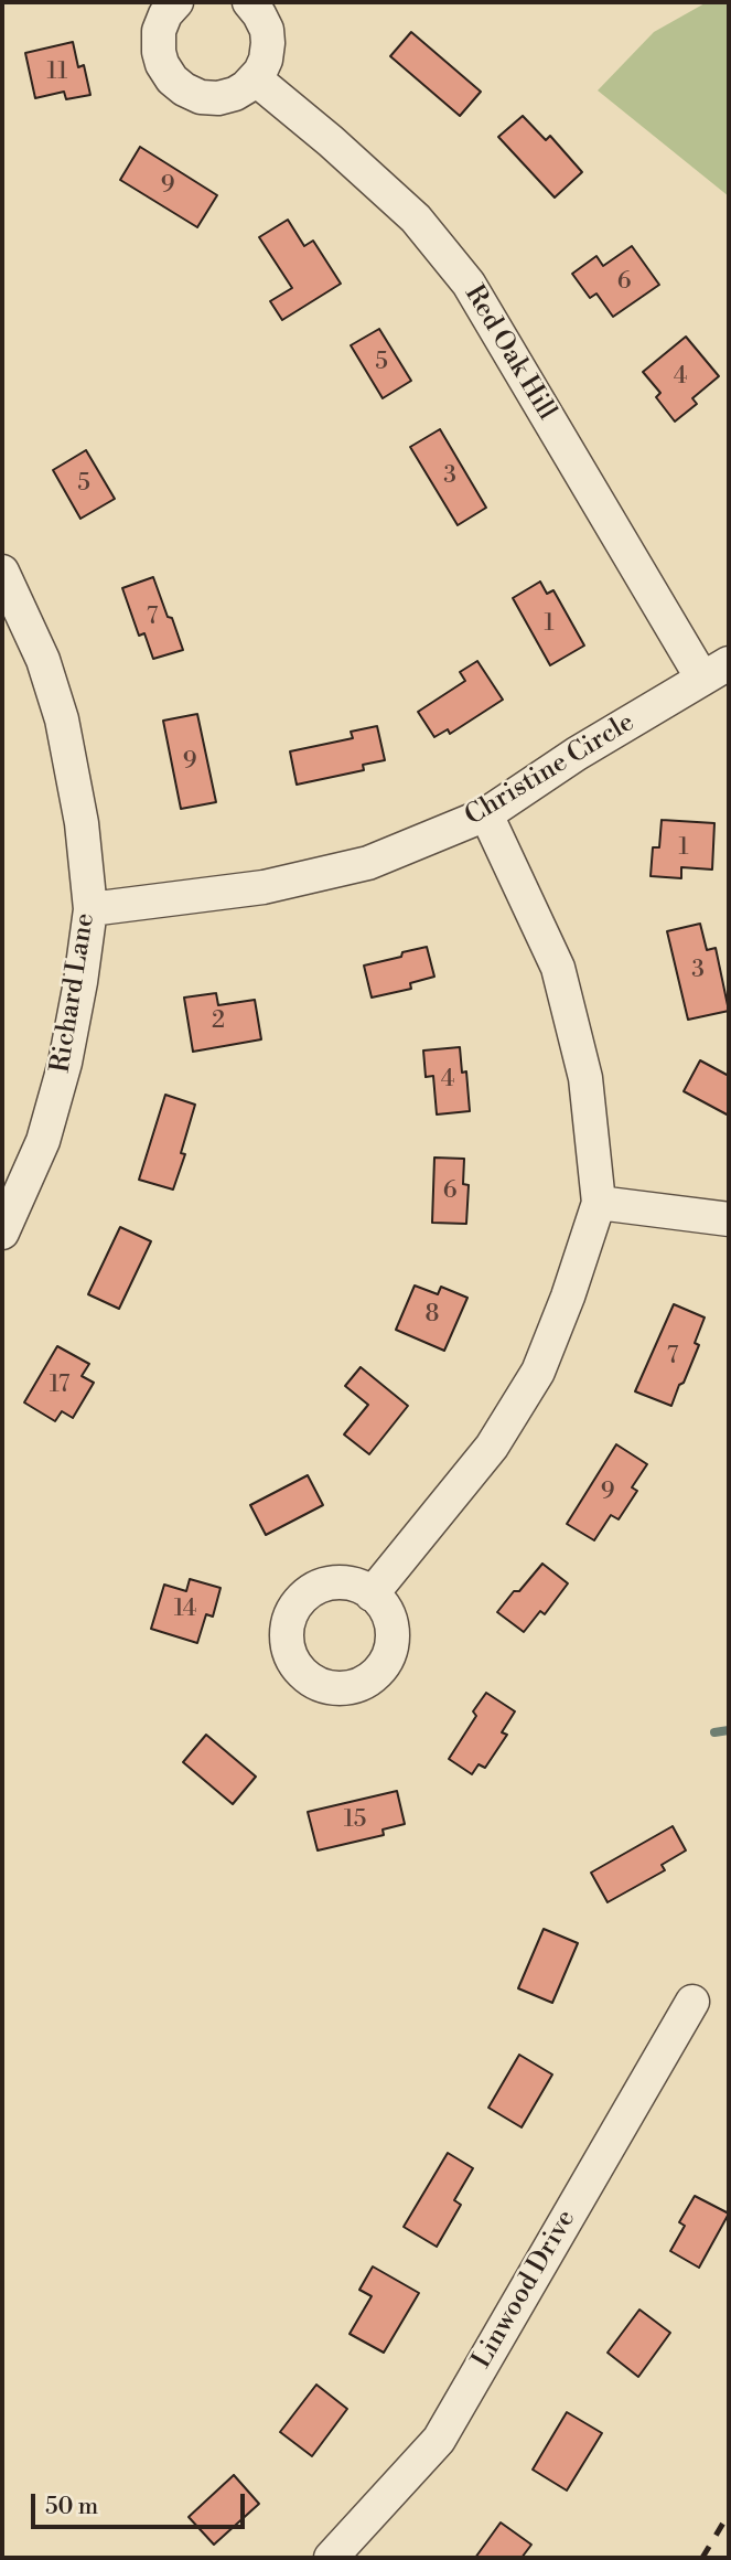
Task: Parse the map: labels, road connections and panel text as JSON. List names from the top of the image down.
{
  "streets": {
    "street": [
      "Red Oak Hill",
      "Christine Circle",
      "Richard Lane",
      "Linwood Drive"
    ]
  },
  "crossings": [
    ["Red Oak Hill", "Christine Circle"],
    ["Christine Circle", "Richard Lane"]
  ],
  "house_numbers": [
    "11",
    "9",
    "6",
    "5",
    "4",
    "3",
    "5",
    "7",
    "1",
    "9",
    "1",
    "3",
    "2",
    "4",
    "6",
    "8",
    "7",
    "17",
    "9",
    "14",
    "15"
  ],
  "scale_bar": "50 m"
}
